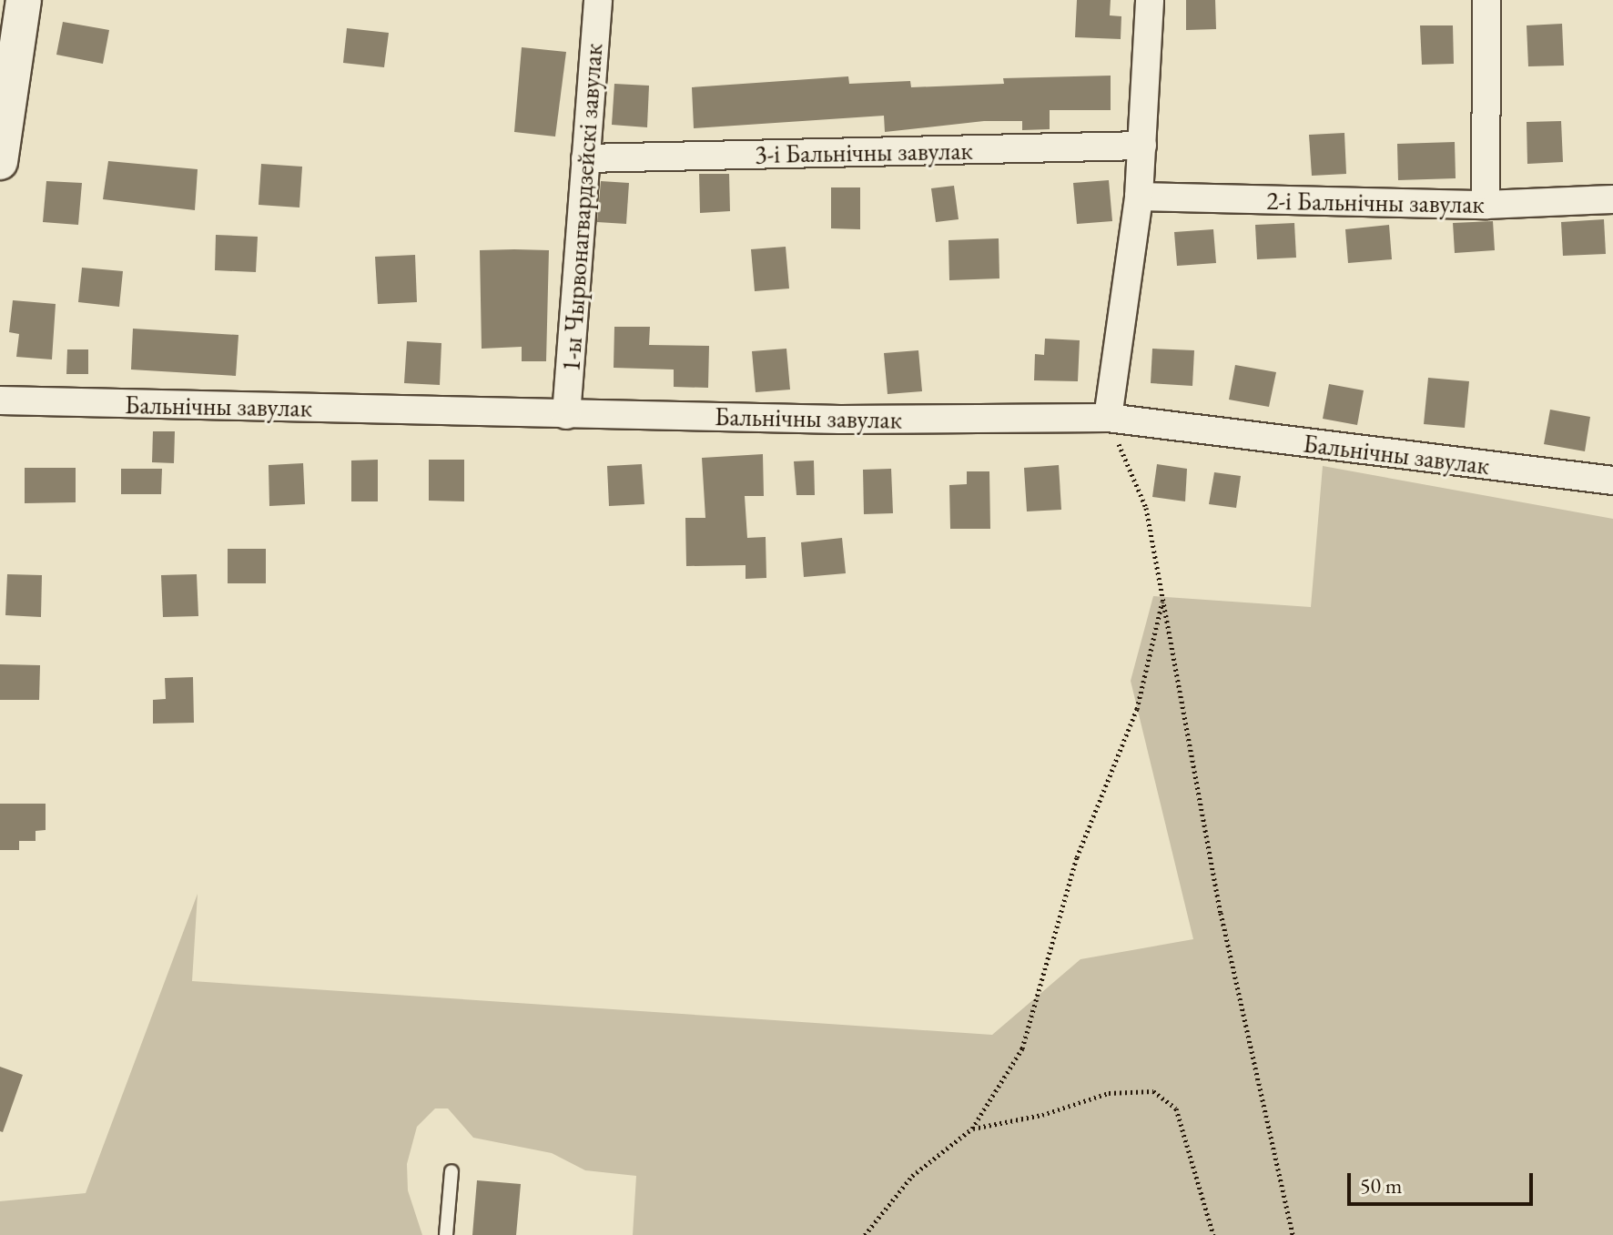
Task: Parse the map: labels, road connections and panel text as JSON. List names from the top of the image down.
{
  "streets": {
    "street": [
      "3-і Бальнічны завулак",
      "2-і Бальнічны завулак",
      "1-ы Чырвонагвардзейскі завулак",
      "Бальнічны завулак"
    ]
  },
  "crossings": [
    ["3-і Бальнічны завулак", "1-ы Чырвонагвардзейскі завулак"],
    ["1-ы Чырвонагвардзейскі завулак", "Бальнічны завулак"]
  ],
  "scale_bar": "50 m"
}
